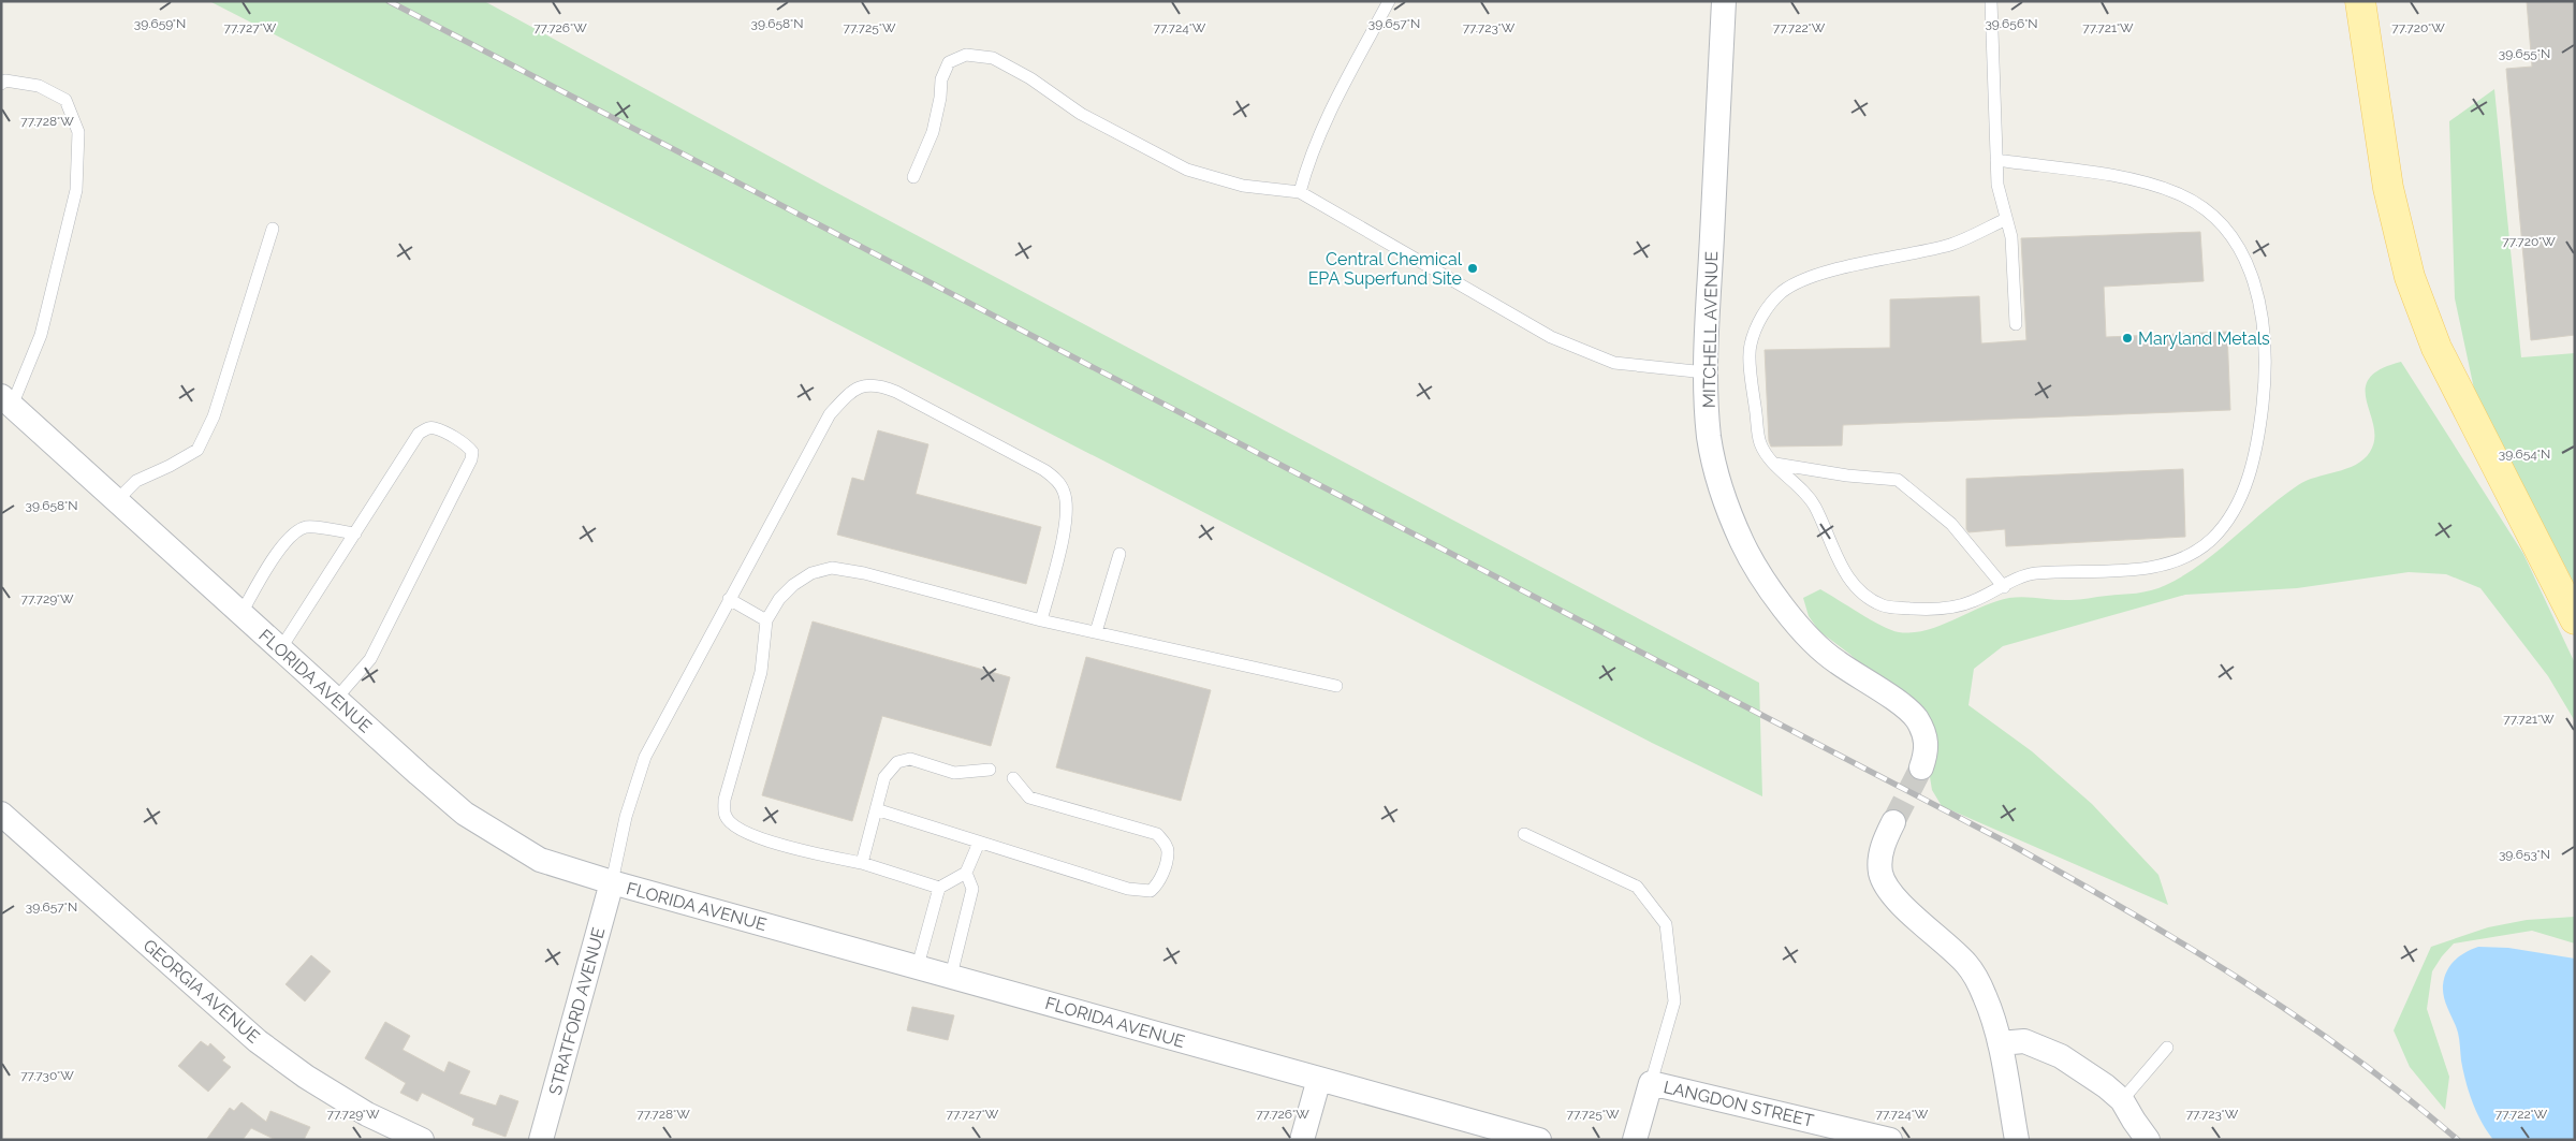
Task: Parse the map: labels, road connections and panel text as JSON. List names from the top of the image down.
{
  "streets": {
    "street": [
      "MITCHELL AVENUE",
      "FLORIDA AVENUE",
      "GEORGIA AVENUE",
      "STRATFORD AVENUE",
      "LANGDON STREET"
    ]
  },
  "crossings": [
    ["FLORIDA AVENUE", "STRATFORD AVENUE"]
  ],
  "places": ["Central Chemical EPA Superfund Site", "Maryland Metals"],
  "coordinates": [
    "39.659°N",
    "39.658°N",
    "39.657°N",
    "39.656°N",
    "77.727°W",
    "77.726°W",
    "77.724°W",
    "77.723°W",
    "77.722°W",
    "77.721°W",
    "77.720°W",
    "77.725°W",
    "39.655°N",
    "77.728°W",
    "39.654°N",
    "77.729°W",
    "39.653°N",
    "77.730°W"
  ]
}
